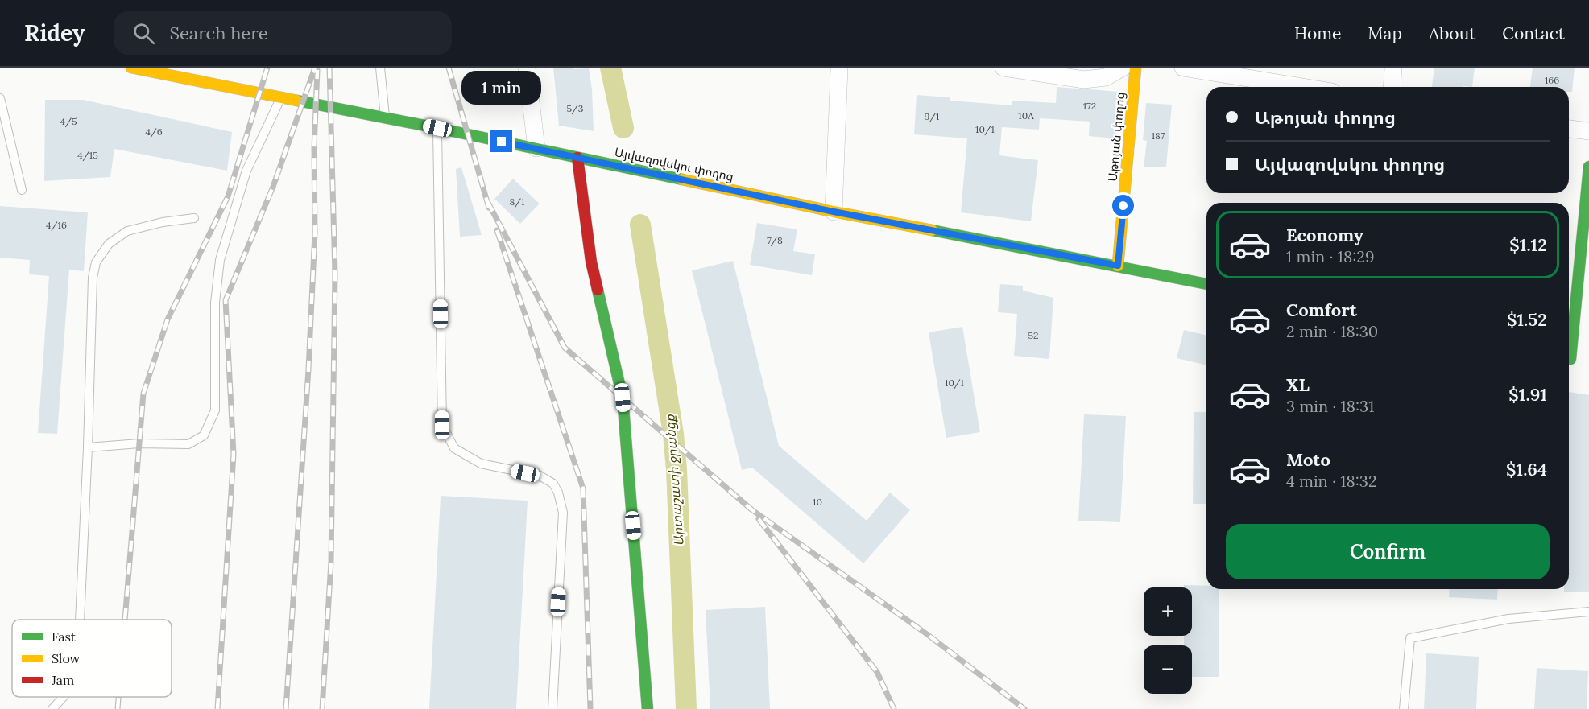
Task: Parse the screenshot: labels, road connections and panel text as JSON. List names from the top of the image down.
{
  "streets": {
    "main road": ["Աթոյան փողոց", "Այվազովսկու փողոց"]
  },
  "crossings": [
    ["Աթոյան փողոց", "Այվազովսկու փողոց"]
  ],
  "water": ["Արտաշատի ջրանցք"],
  "house_numbers": [
    "166",
    "172",
    "5/3",
    "10A",
    "9/1",
    "4/5",
    "10/1",
    "4/6",
    "187",
    "4/15",
    "8/1",
    "4/16",
    "7/8",
    "52",
    "10/1",
    "10"
  ],
  "legend": ["Fast", "Slow", "Jam"],
  "page": {
    "header": "Ridey",
    "search": "Search here",
    "nav": [
      "Home",
      "Map",
      "About",
      "Contact"
    ],
    "bubble": "1 min",
    "banner": ["Աթոյան փողոց", "Այվազովսկու փողոց"],
    "list": [
      {
        "name": "Economy",
        "note": "1 min · 18:29",
        "value": "$1.12"
      },
      {
        "name": "Comfort",
        "note": "2 min · 18:30",
        "value": "$1.52"
      },
      {
        "name": "XL",
        "note": "3 min · 18:31",
        "value": "$1.91"
      },
      {
        "name": "Moto",
        "note": "4 min · 18:32",
        "value": "$1.64"
      }
    ],
    "buttons": "Confirm",
    "map_buttons": ["+", "−"]
  }
}
